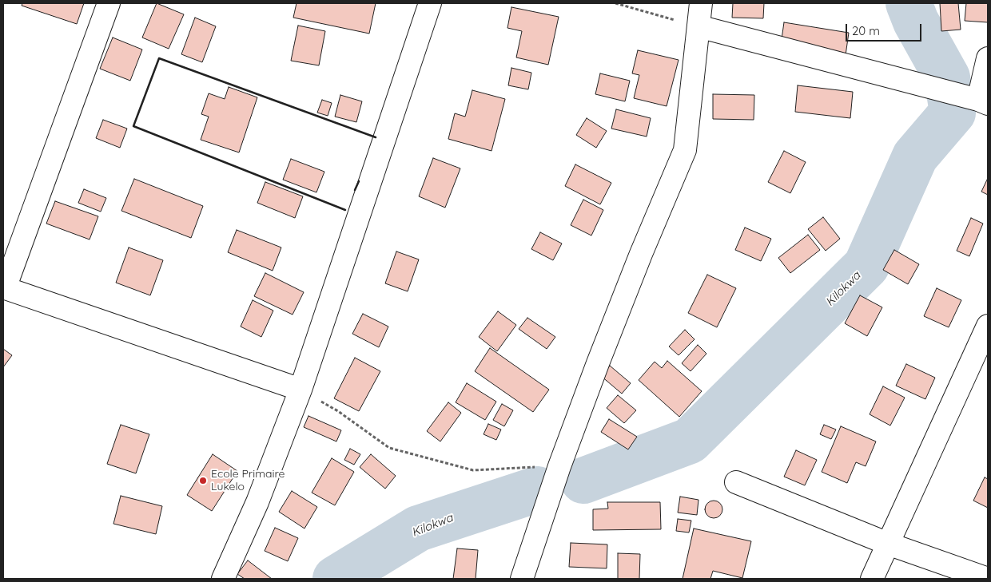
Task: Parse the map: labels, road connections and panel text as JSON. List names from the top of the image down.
{
  "water": ["Kilokwa"],
  "places": ["Ecole Primaire Lukelo"],
  "scale_bar": "20 m"
}
